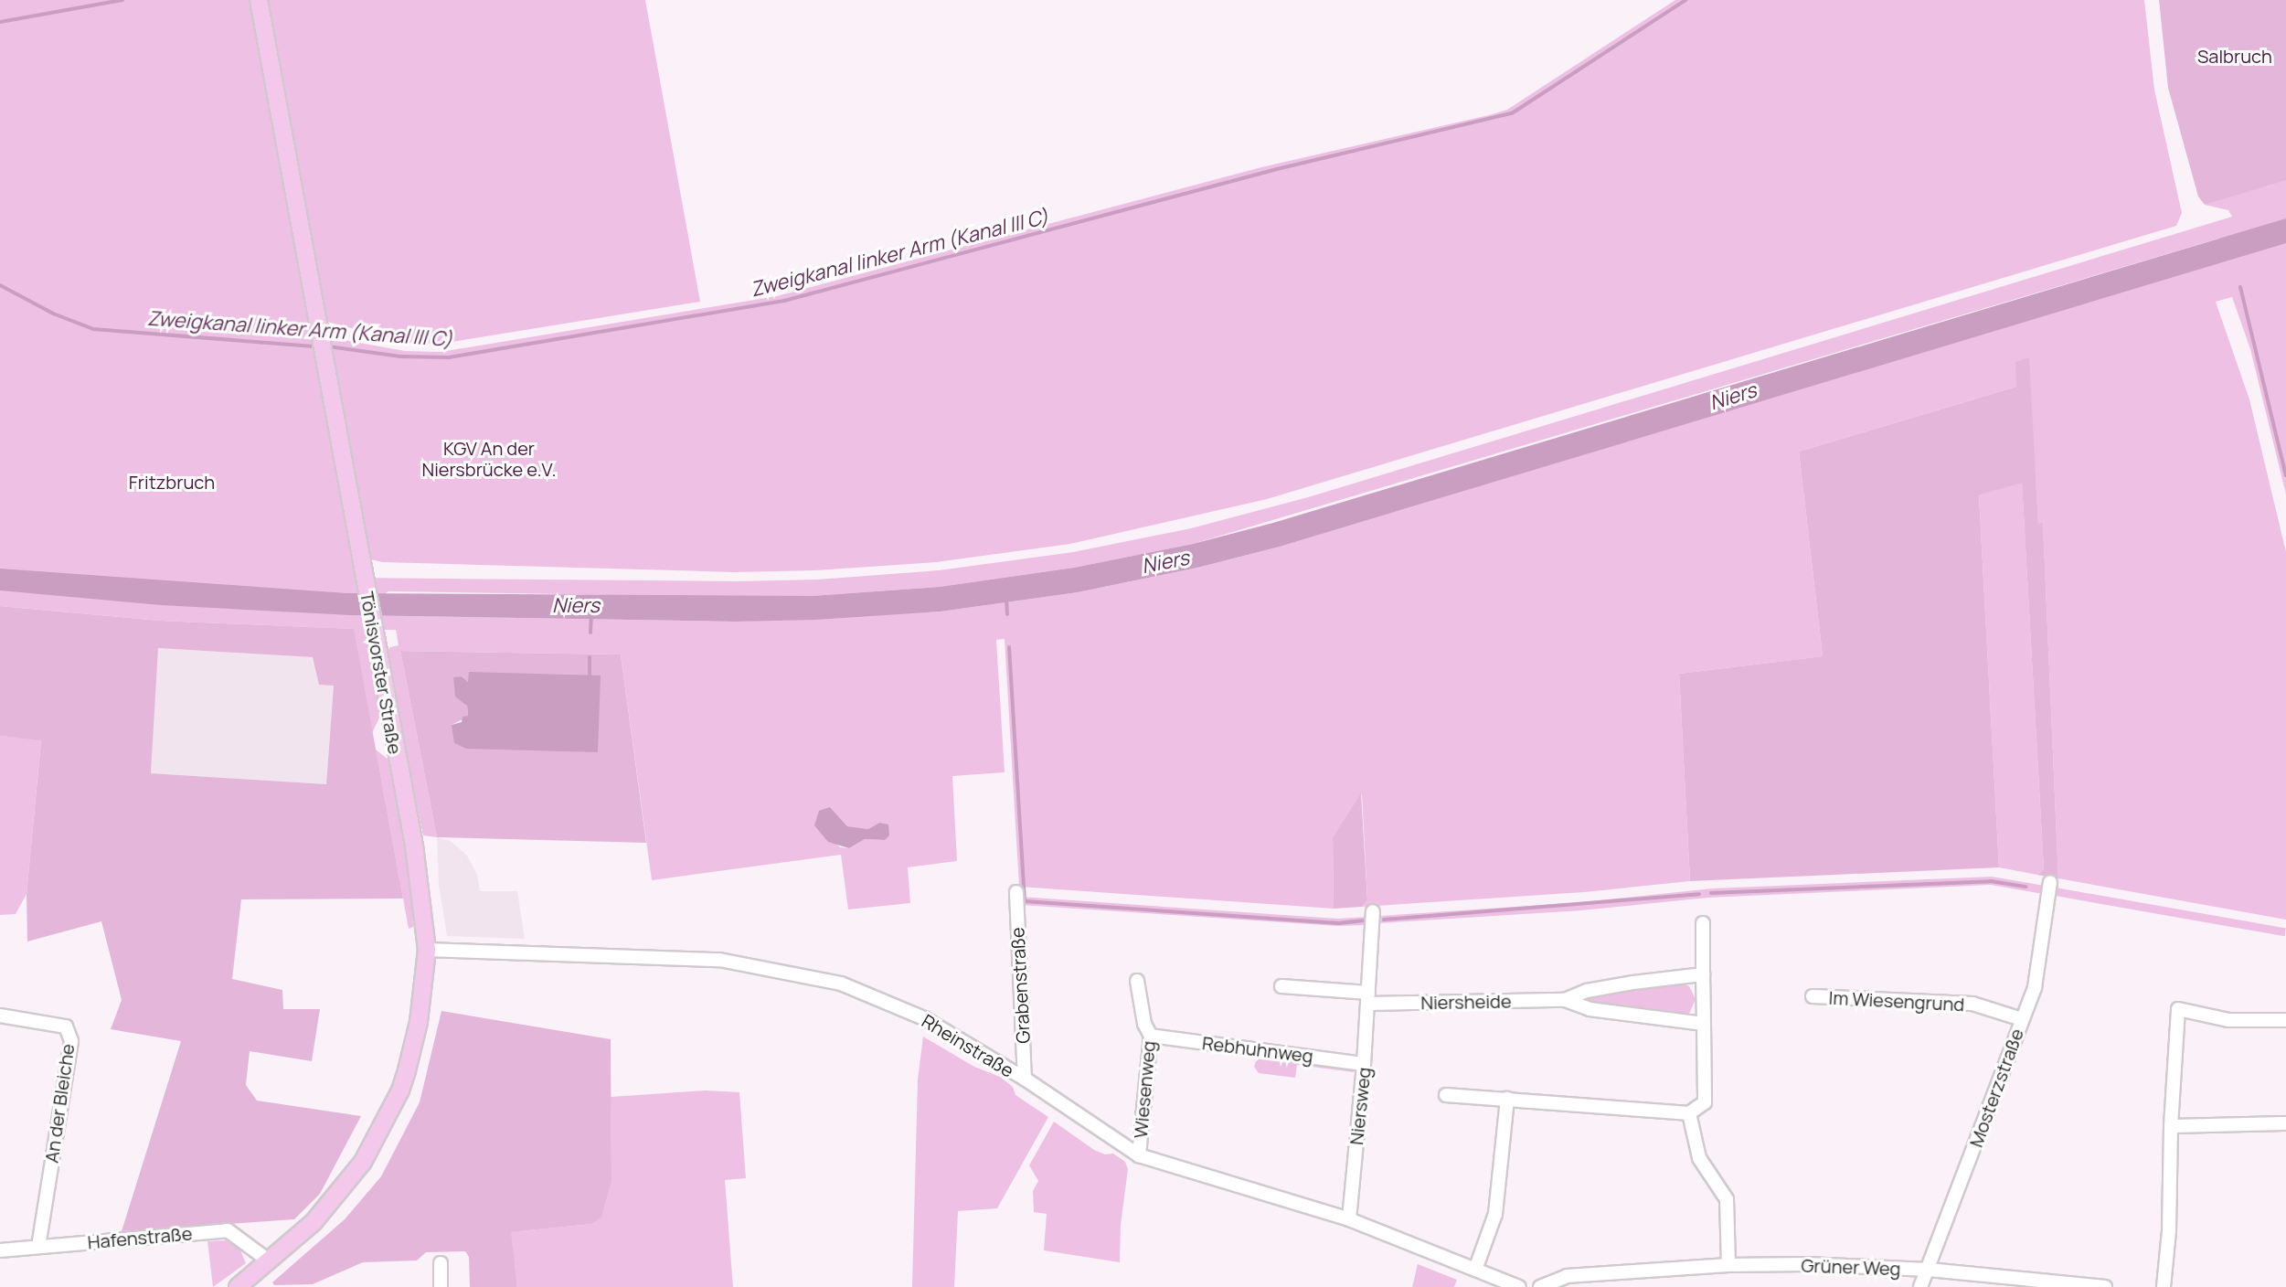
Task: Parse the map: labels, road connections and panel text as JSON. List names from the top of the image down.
{
  "streets": {
    "main road": ["Tönisvorster Straße"],
    "street": [
      "Grabenstraße",
      "Im Wiesengrund",
      "Niersheide",
      "Rheinstraße",
      "Rebhuhnweg",
      "Mosterzstraße",
      "Wiesenweg",
      "An der Bleiche",
      "Niersweg",
      "Hafenstraße",
      "Grüner Weg"
    ]
  },
  "crossings": [
    ["Tönisvorster Straße", "Rheinstraße"],
    ["Tönisvorster Straße", "Hafenstraße"],
    ["Grabenstraße", "Rheinstraße"],
    ["Im Wiesengrund", "Mosterzstraße"],
    ["Niersheide", "Niersweg"],
    ["Rheinstraße", "Wiesenweg"],
    ["Rheinstraße", "Niersweg"],
    ["Rebhuhnweg", "Wiesenweg"],
    ["Rebhuhnweg", "Niersweg"],
    ["Mosterzstraße", "Grüner Weg"],
    ["An der Bleiche", "Hafenstraße"]
  ],
  "water": ["Zweigkanal linker Arm (Kanal III C)", "Niers"],
  "parks": ["Salbruch", "KGV An der Niersbrücke e.V.", "Fritzbruch"]
}
